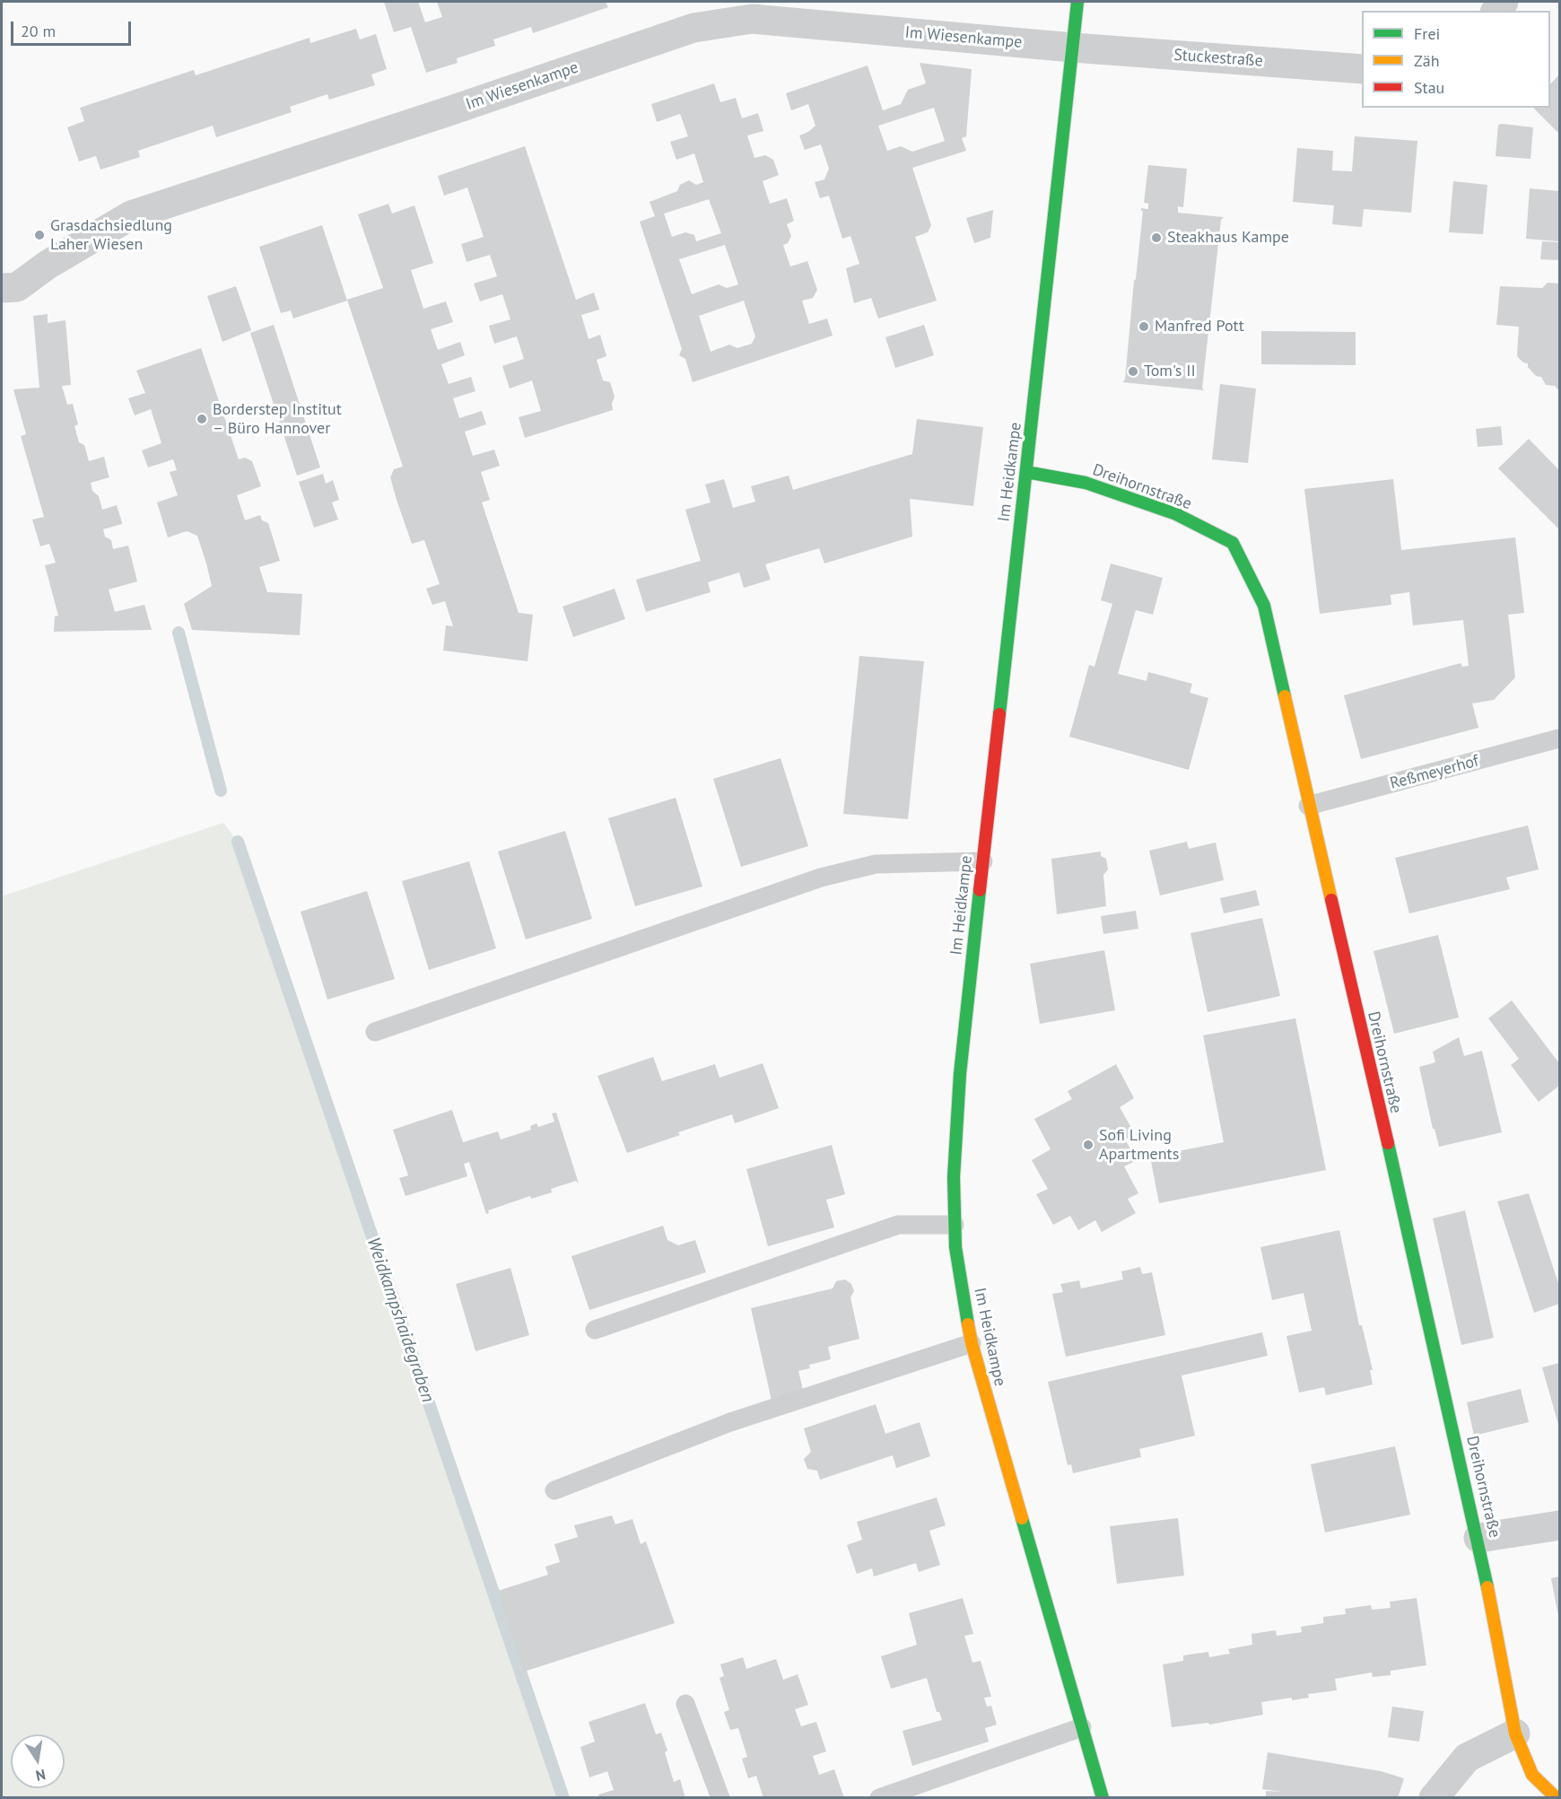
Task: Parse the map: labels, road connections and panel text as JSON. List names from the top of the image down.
{
  "streets": {
    "street": [
      "Im Wiesenkampe",
      "Stuckestraße",
      "Im Heidkampe",
      "Dreihornstraße"
    ],
    "lane": ["Reßmeyerhof"]
  },
  "crossings": [
    ["Im Wiesenkampe", "Stuckestraße"],
    ["Im Wiesenkampe", "Im Heidkampe"],
    ["Stuckestraße", "Im Heidkampe"],
    ["Im Heidkampe", "Dreihornstraße"],
    ["Dreihornstraße", "Reßmeyerhof"]
  ],
  "water": ["Weidkampshaidegraben"],
  "places": [
    "Grasdachsiedlung Laher Wiesen",
    "Steakhaus Kampe",
    "Manfred Pott",
    "Tom's II",
    "Borderstep Institut – Büro Hannover",
    "Sofi Living Apartments"
  ],
  "legend": ["Frei", "Zäh", "Stau"],
  "scale_bar": "20 m",
  "north": "bottom"
}
